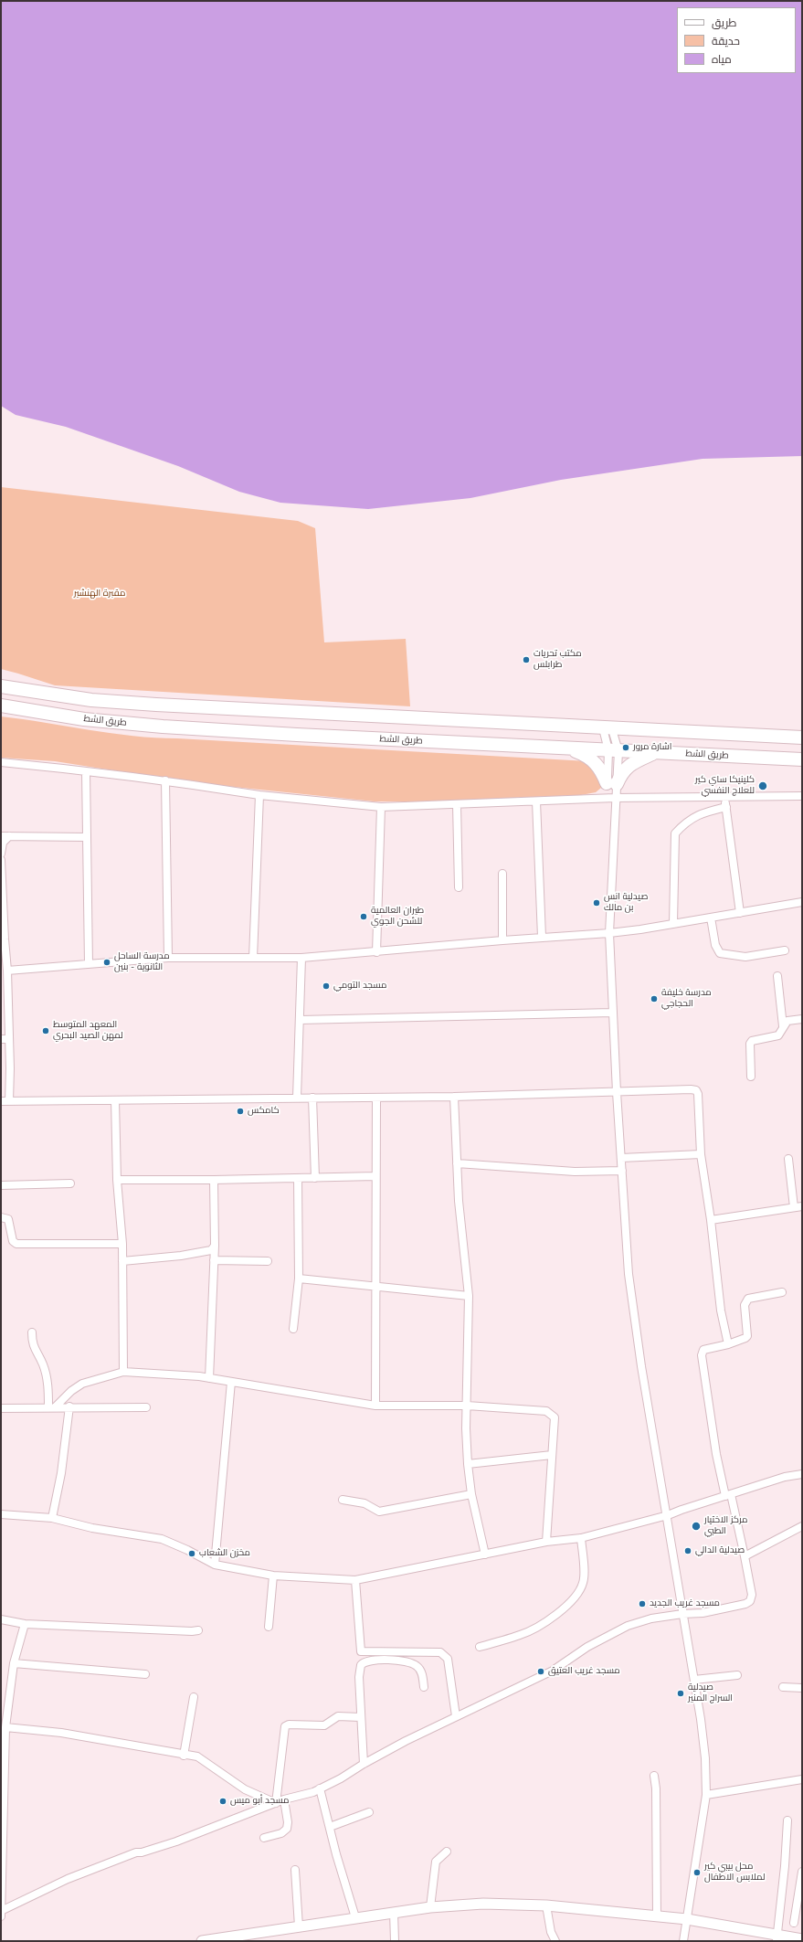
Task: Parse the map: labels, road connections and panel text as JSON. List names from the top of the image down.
{
  "streets": {
    "highway": ["طريق الشط"]
  },
  "parks": ["مقبرة الهنشير"],
  "places": [
    "مكتب تحريات طرابلس",
    "اشارة مرور",
    "كلينيكا ساي كير للعلاج النفسي",
    "صيدلية انس بن مالك",
    "طيران العالمية للشحن الجوي",
    "مدرسة الساحل الثانوية - بنين",
    "مسجد التومي",
    "مدرسة خليفة الحجاجي",
    "المعهد المتوسط لمهن الصيد البحري",
    "كامكس",
    "مركز الاختيار الطبي",
    "صيدلية الدالي",
    "مخزن الشعاب",
    "مسجد غريب الجديد",
    "مسجد غريب العتيق",
    "صيدلية السراج المنير",
    "مسجد أبو ميس",
    "محل بيبي كير لملابس الاطفال"
  ],
  "legend": ["طريق", "حديقة", "مياه"]
}
